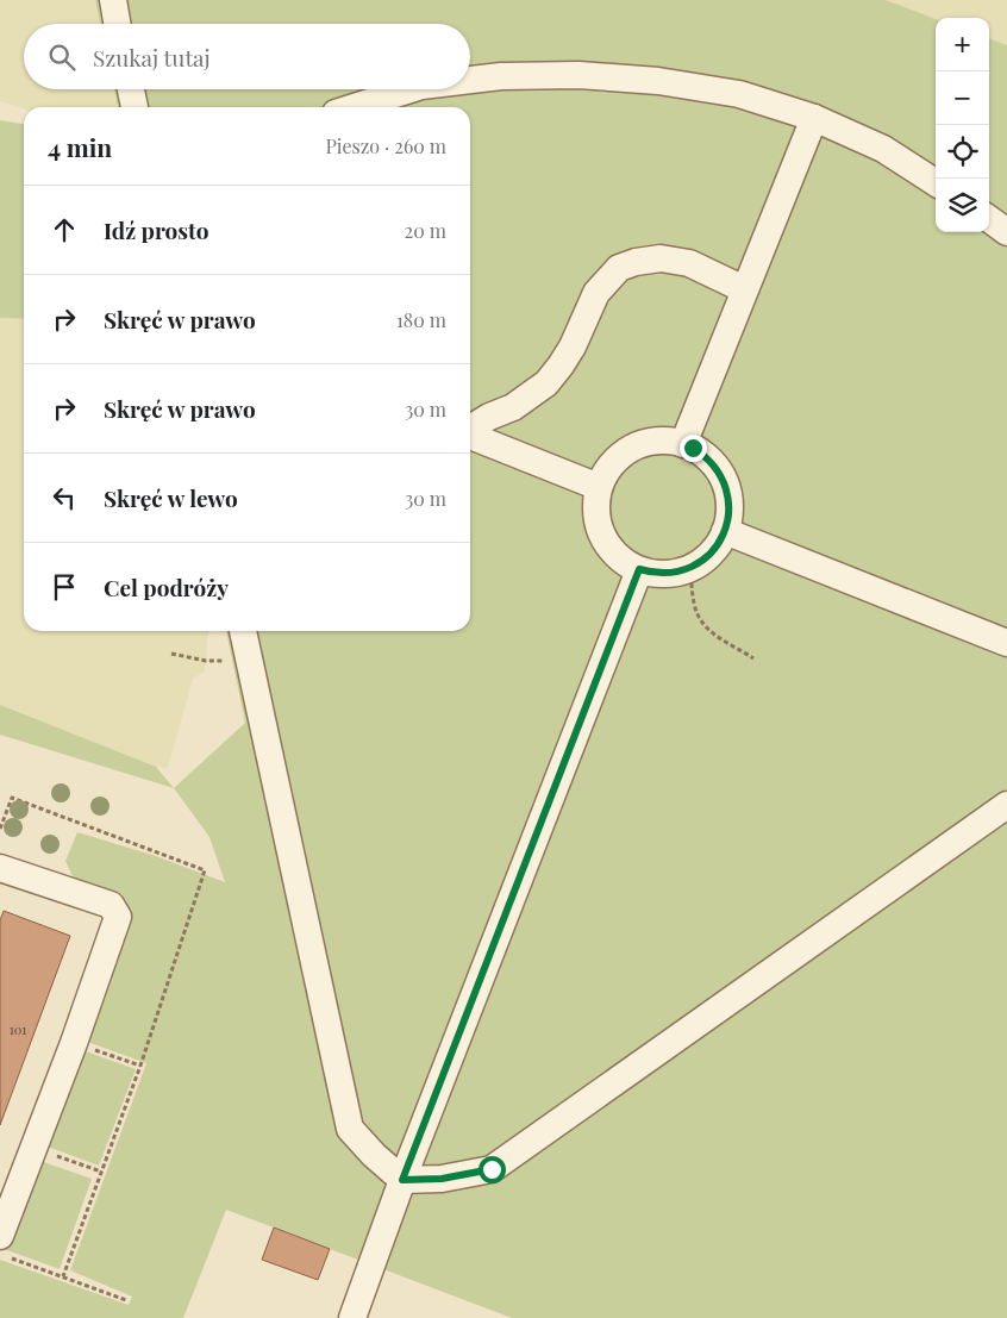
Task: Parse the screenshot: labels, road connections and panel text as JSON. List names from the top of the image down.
{
  "house_numbers": ["101"],
  "page": {
    "map_buttons": ["+", "−"],
    "search": "Szukaj tutaj",
    "heading": ["4 min", "Pieszo · 260 m"],
    "list": [
      ["Idź prosto", "20 m"],
      ["Skręć w prawo", "180 m"],
      ["Skręć w prawo", "30 m"],
      ["Skręć w lewo", "30 m"],
      "Cel podróży"
    ]
  }
}
